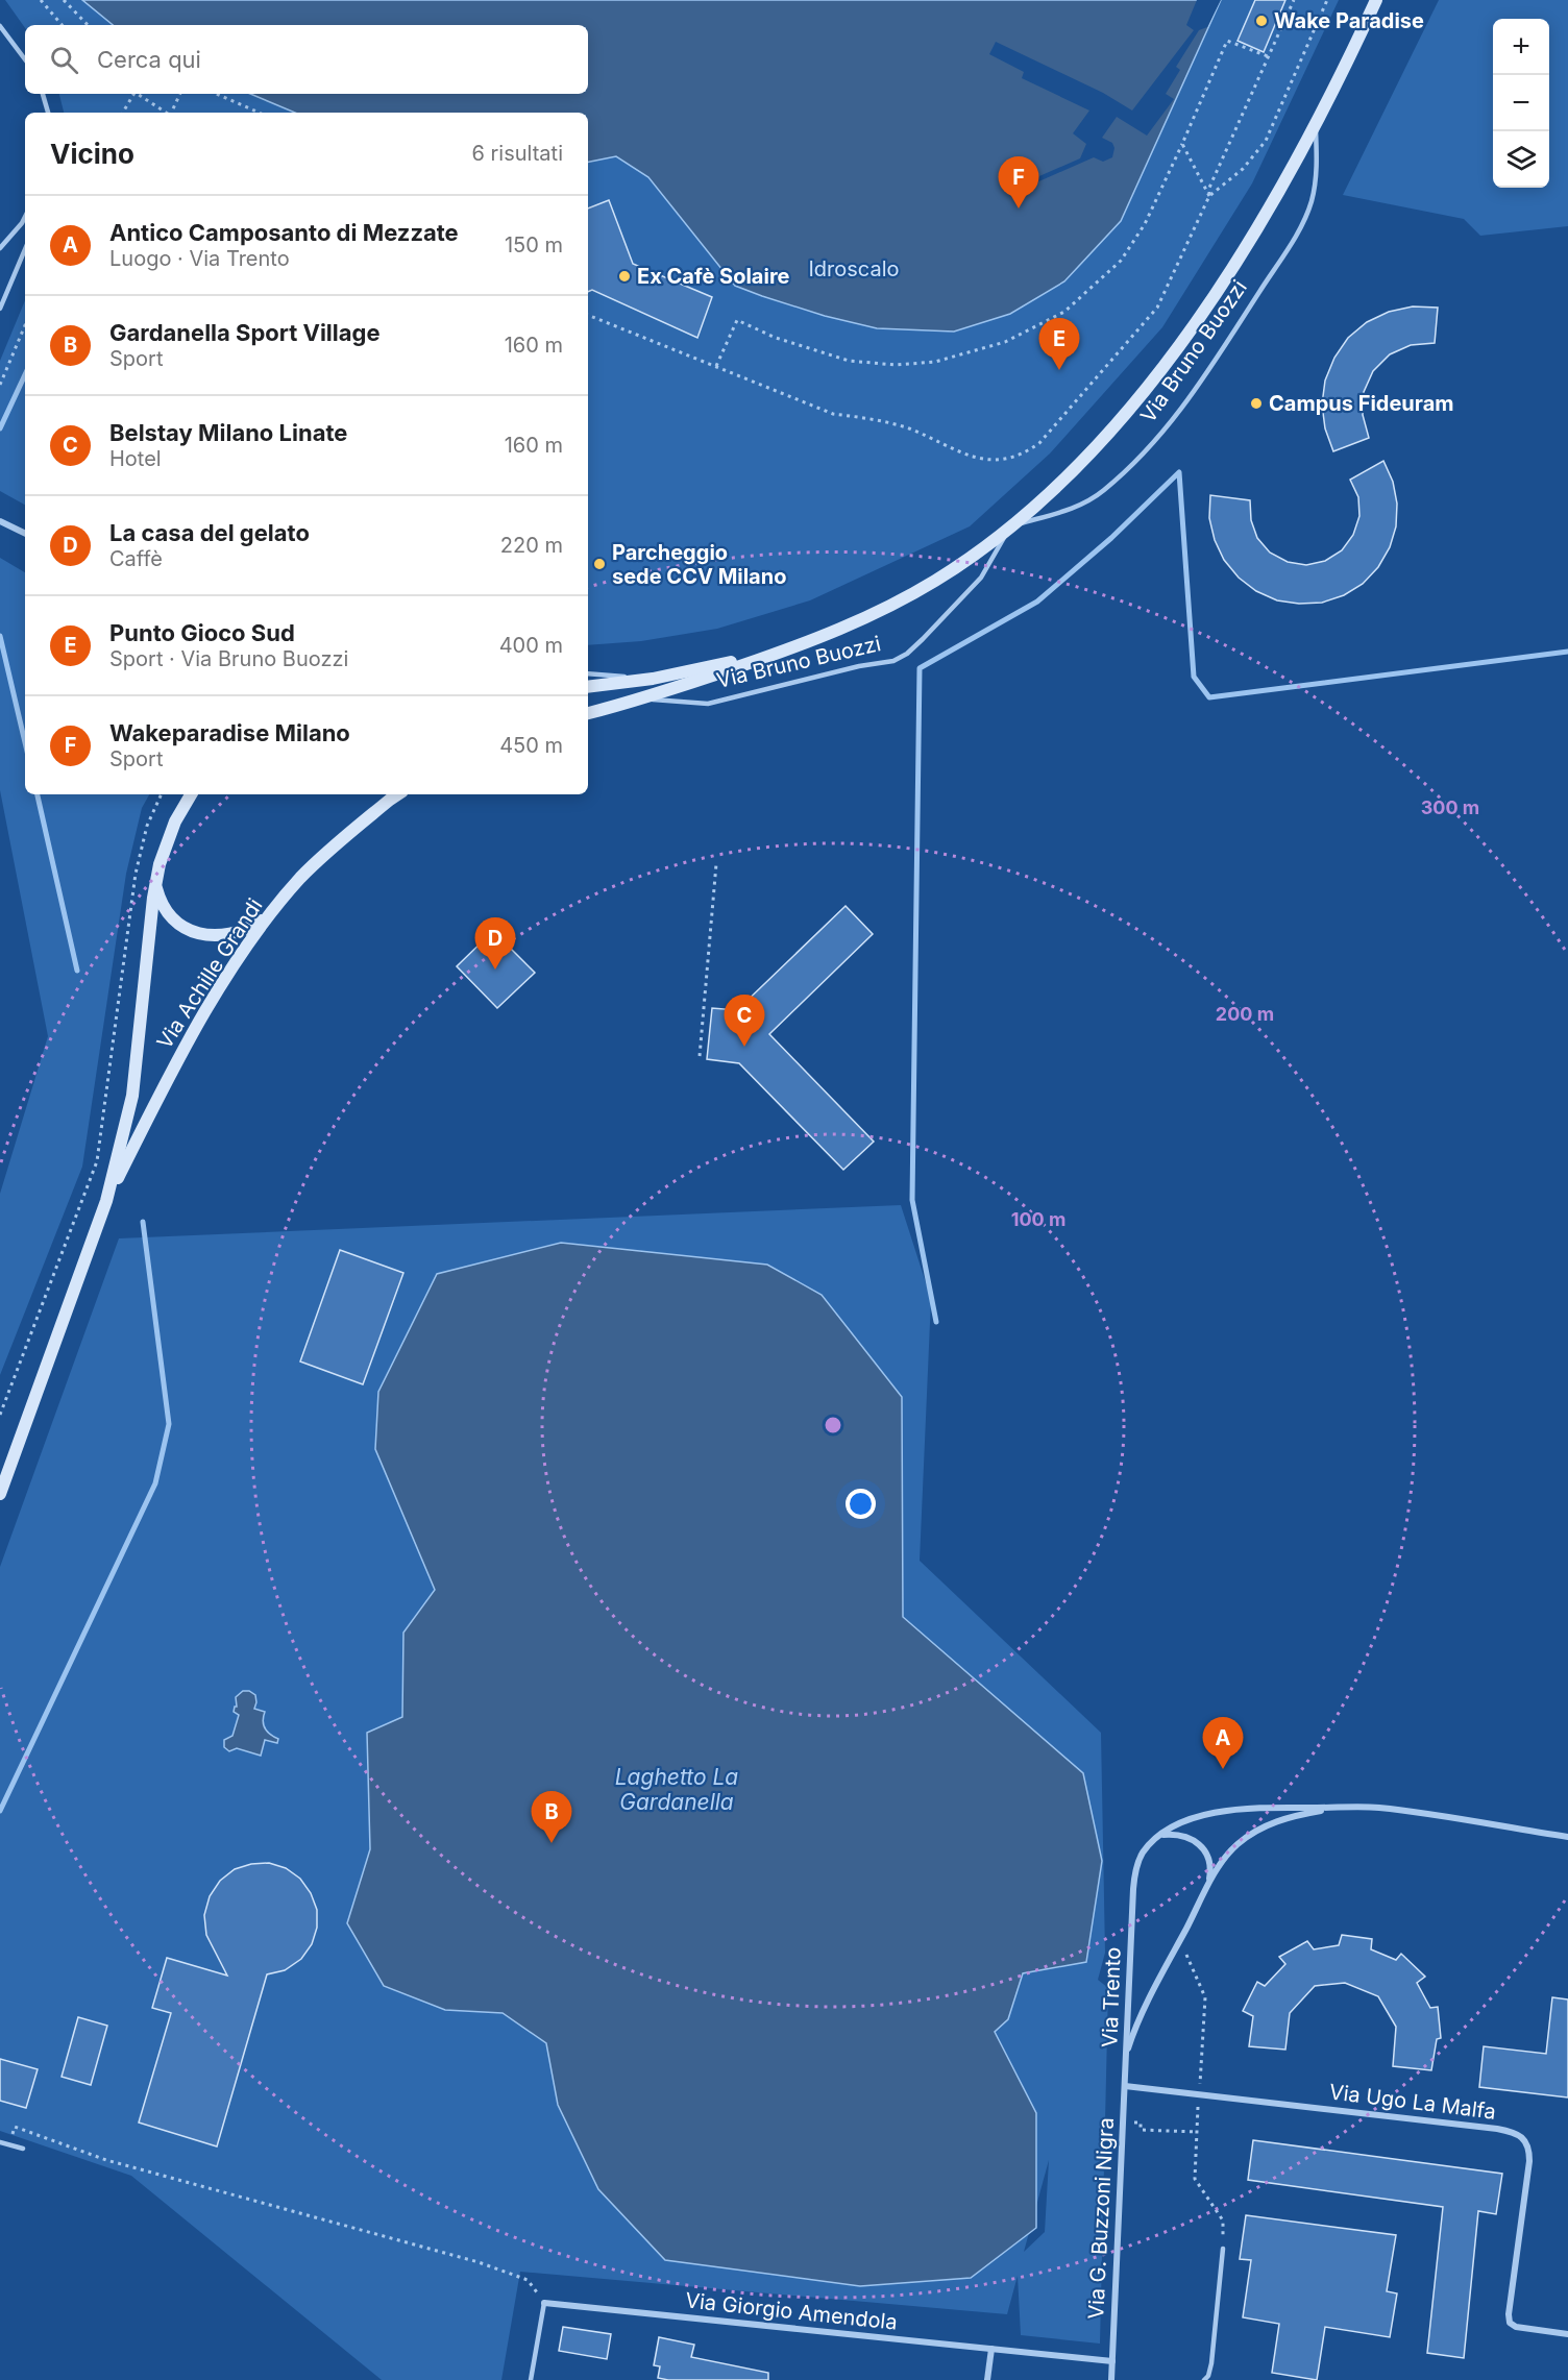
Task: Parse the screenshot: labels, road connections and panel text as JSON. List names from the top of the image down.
{
  "streets": {
    "main road": ["Via Bruno Buozzi", "Via Achille Grandi"],
    "street": [
      "Via Trento",
      "Via Ugo La Malfa",
      "Via G. Buzzoni Nigra",
      "Via Giorgio Amendola"
    ]
  },
  "crossings": [
    ["Via Trento", "Via G. Buzzoni Nigra"],
    ["Via Ugo La Malfa", "Via G. Buzzoni Nigra"],
    ["Via G. Buzzoni Nigra", "Via Giorgio Amendola"]
  ],
  "water": ["Laghetto La Gardanella"],
  "parks": ["Idroscalo"],
  "places": [
    "Wake Paradise",
    "Ex Cafè Solaire",
    "Campus Fideuram",
    "Parcheggio sede CCV Milano"
  ],
  "page": {
    "map_buttons": ["+", "−"],
    "search": "Cerca qui",
    "heading": ["Vicino", "6 risultati"],
    "pins": [
      "F",
      "E",
      "D",
      "C",
      "A",
      "B"
    ],
    "list": [
      {
        "mark": "A",
        "name": "Antico Camposanto di Mezzate",
        "note": "Luogo · Via Trento",
        "value": "150 m"
      },
      {
        "mark": "B",
        "name": "Gardanella Sport Village",
        "note": "Sport",
        "value": "160 m"
      },
      {
        "mark": "C",
        "name": "Belstay Milano Linate",
        "note": "Hotel",
        "value": "160 m"
      },
      {
        "mark": "D",
        "name": "La casa del gelato",
        "note": "Caffè",
        "value": "220 m"
      },
      {
        "mark": "E",
        "name": "Punto Gioco Sud",
        "note": "Sport · Via Bruno Buozzi",
        "value": "400 m"
      },
      {
        "mark": "F",
        "name": "Wakeparadise Milano",
        "note": "Sport",
        "value": "450 m"
      }
    ]
  },
  "rings": ["300 m", "200 m", "100 m"]
}
